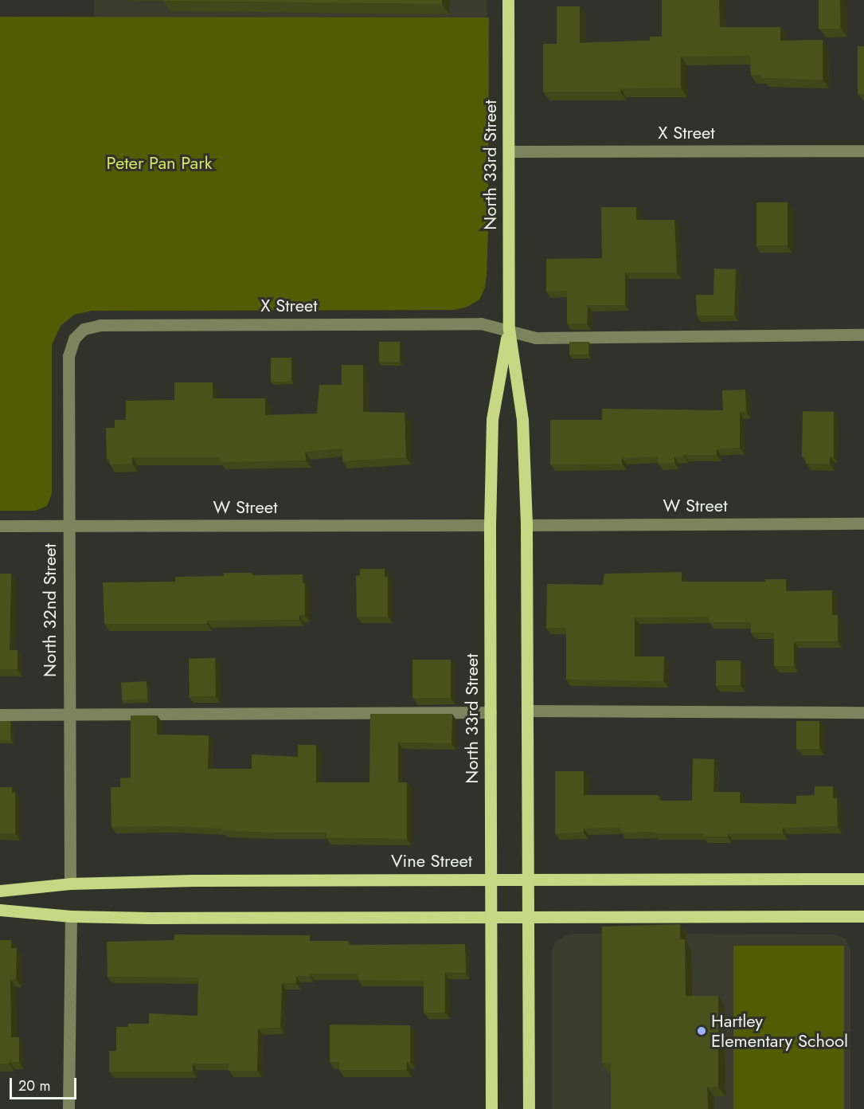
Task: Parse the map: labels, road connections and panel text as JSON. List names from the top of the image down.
{
  "streets": {
    "main road": ["North 33rd Street", "Vine Street"],
    "street": ["X Street", "W Street", "North 32nd Street"]
  },
  "crossings": [
    ["X Street", "North 33rd Street"],
    ["X Street", "North 32nd Street"],
    ["North 33rd Street", "W Street"],
    ["North 33rd Street", "Vine Street"],
    ["W Street", "North 32nd Street"],
    ["North 32nd Street", "Vine Street"]
  ],
  "parks": ["Peter Pan Park"],
  "places": ["Hartley Elementary School"],
  "scale_bar": "20 m"
}
